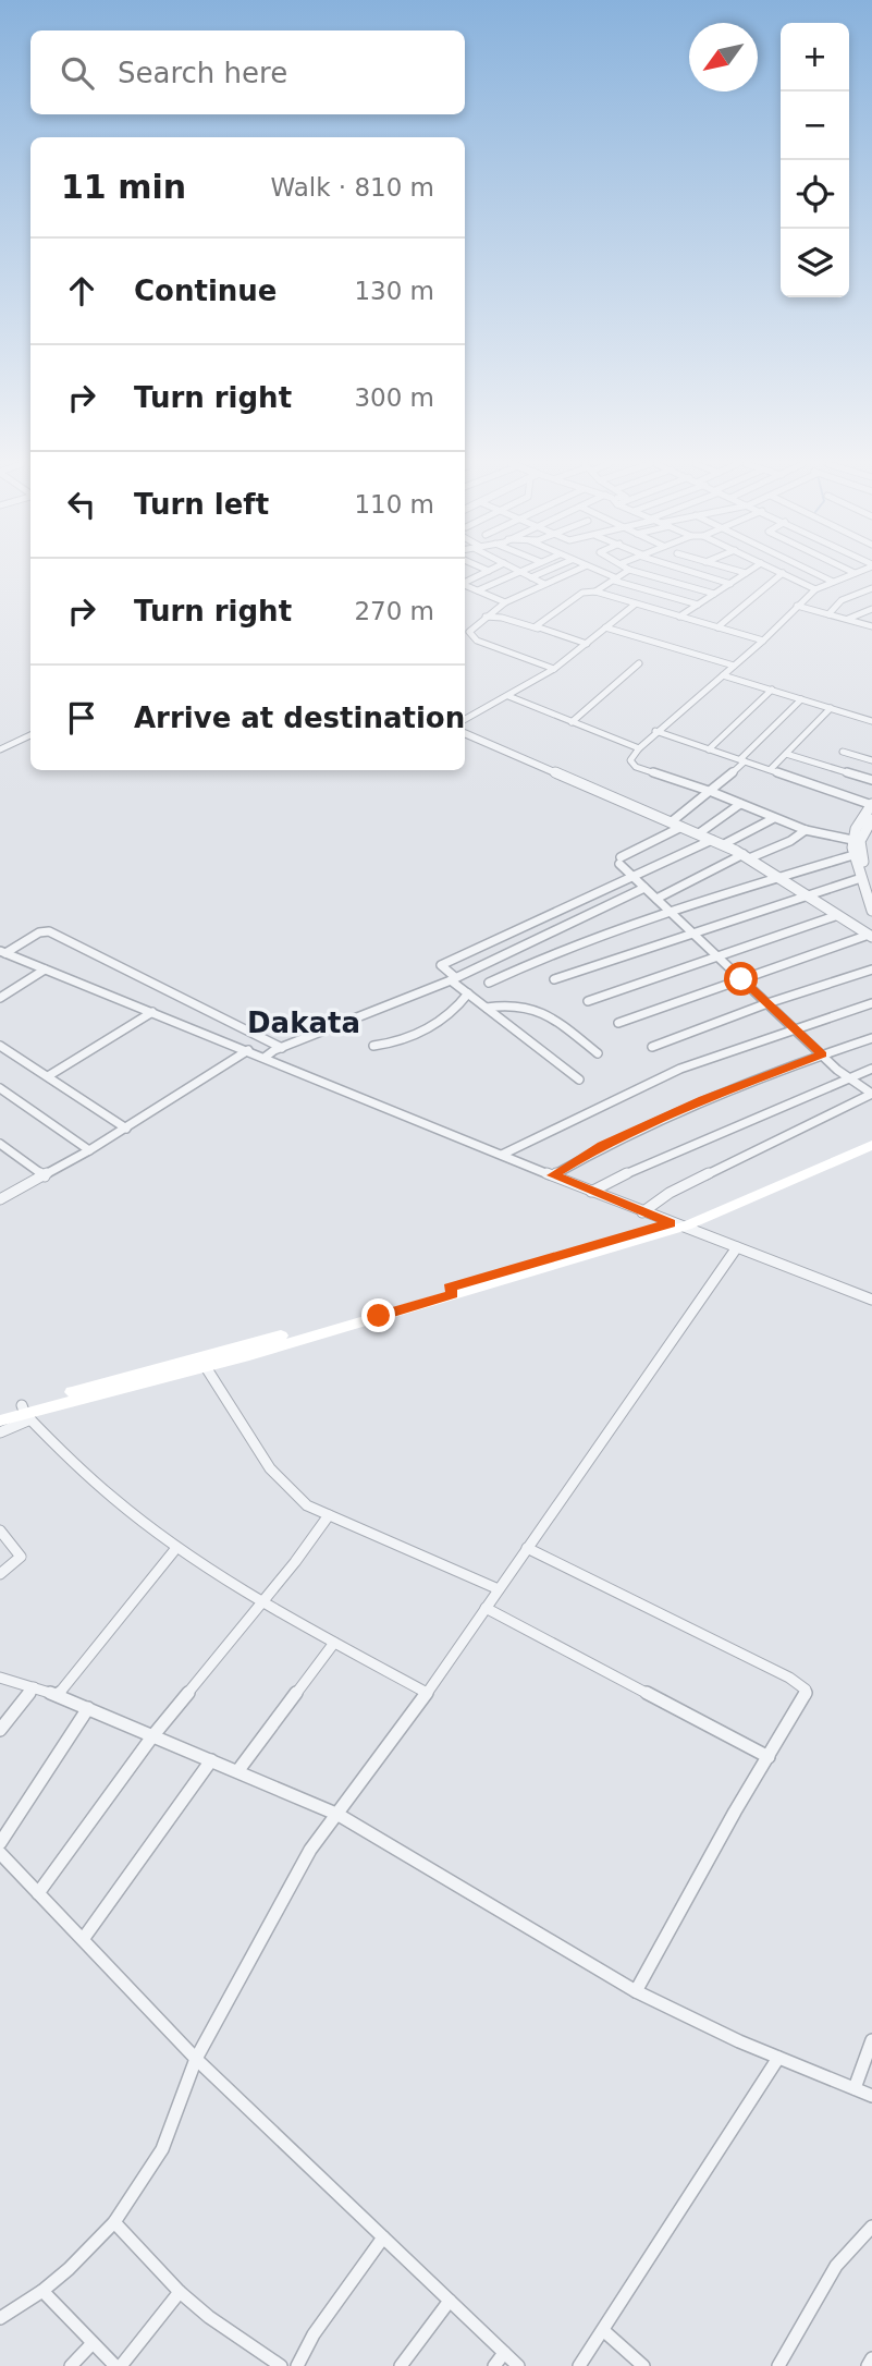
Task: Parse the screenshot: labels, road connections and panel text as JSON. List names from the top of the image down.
{
  "districts": ["Dakata"],
  "north": "bottom left",
  "page": {
    "map_buttons": ["+", "−"],
    "search": "Search here",
    "heading": ["11 min", "Walk · 810 m"],
    "list": [
      ["Continue", "130 m"],
      ["Turn right", "300 m"],
      ["Turn left", "110 m"],
      ["Turn right", "270 m"],
      "Arrive at destination"
    ]
  }
}
